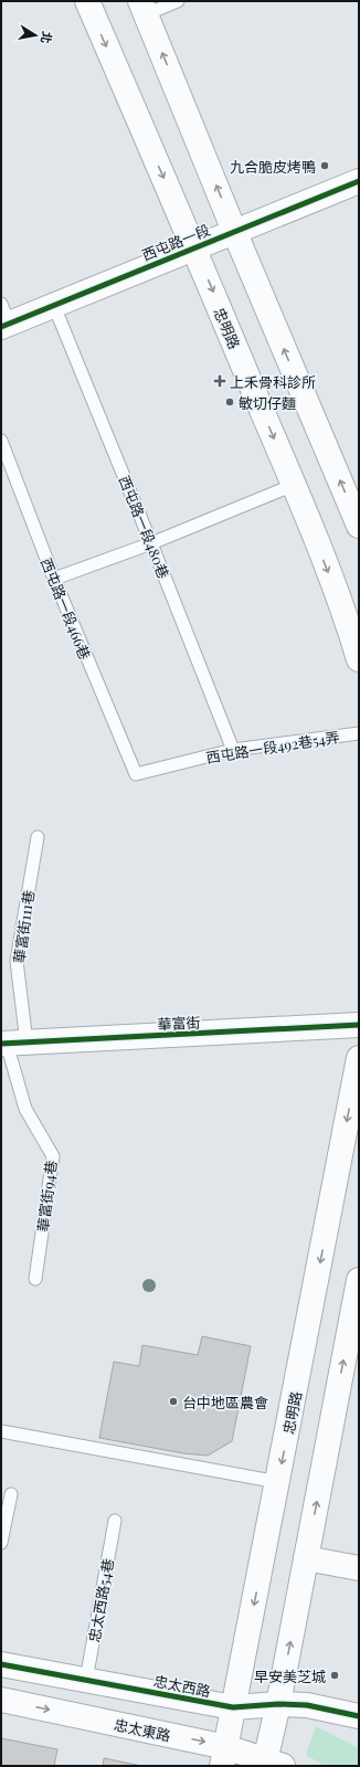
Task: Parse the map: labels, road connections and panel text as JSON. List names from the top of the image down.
{
  "streets": {
    "main road": [
      "西屯路一段",
      "忠明路",
      "華富街",
      "忠太西路",
      "忠太東路"
    ],
    "lane": [
      "西屯路一段480巷",
      "西屯路一段466巷",
      "西屯路一段492巷54弄",
      "華富街111巷",
      "華富街94巷",
      "忠太西路54巷"
    ]
  },
  "crossings": [
    ["西屯路一段", "忠明路"],
    ["西屯路一段", "西屯路一段480巷"],
    ["忠明路", "忠太西路"],
    ["忠明路", "忠太東路"],
    ["西屯路一段480巷", "西屯路一段492巷54弄"],
    ["西屯路一段466巷", "西屯路一段492巷54弄"],
    ["華富街111巷", "華富街"],
    ["華富街111巷", "華富街94巷"],
    ["華富街", "華富街94巷"],
    ["忠太西路54巷", "忠太西路"]
  ],
  "one_way": ["忠太東路"],
  "places": {
    "other": [
      "九合脆皮烤鴨",
      "敏切仔麵",
      "台中地區農會",
      "早安美芝城"
    ],
    "health": ["上禾骨科診所"]
  },
  "north": "right"
}
